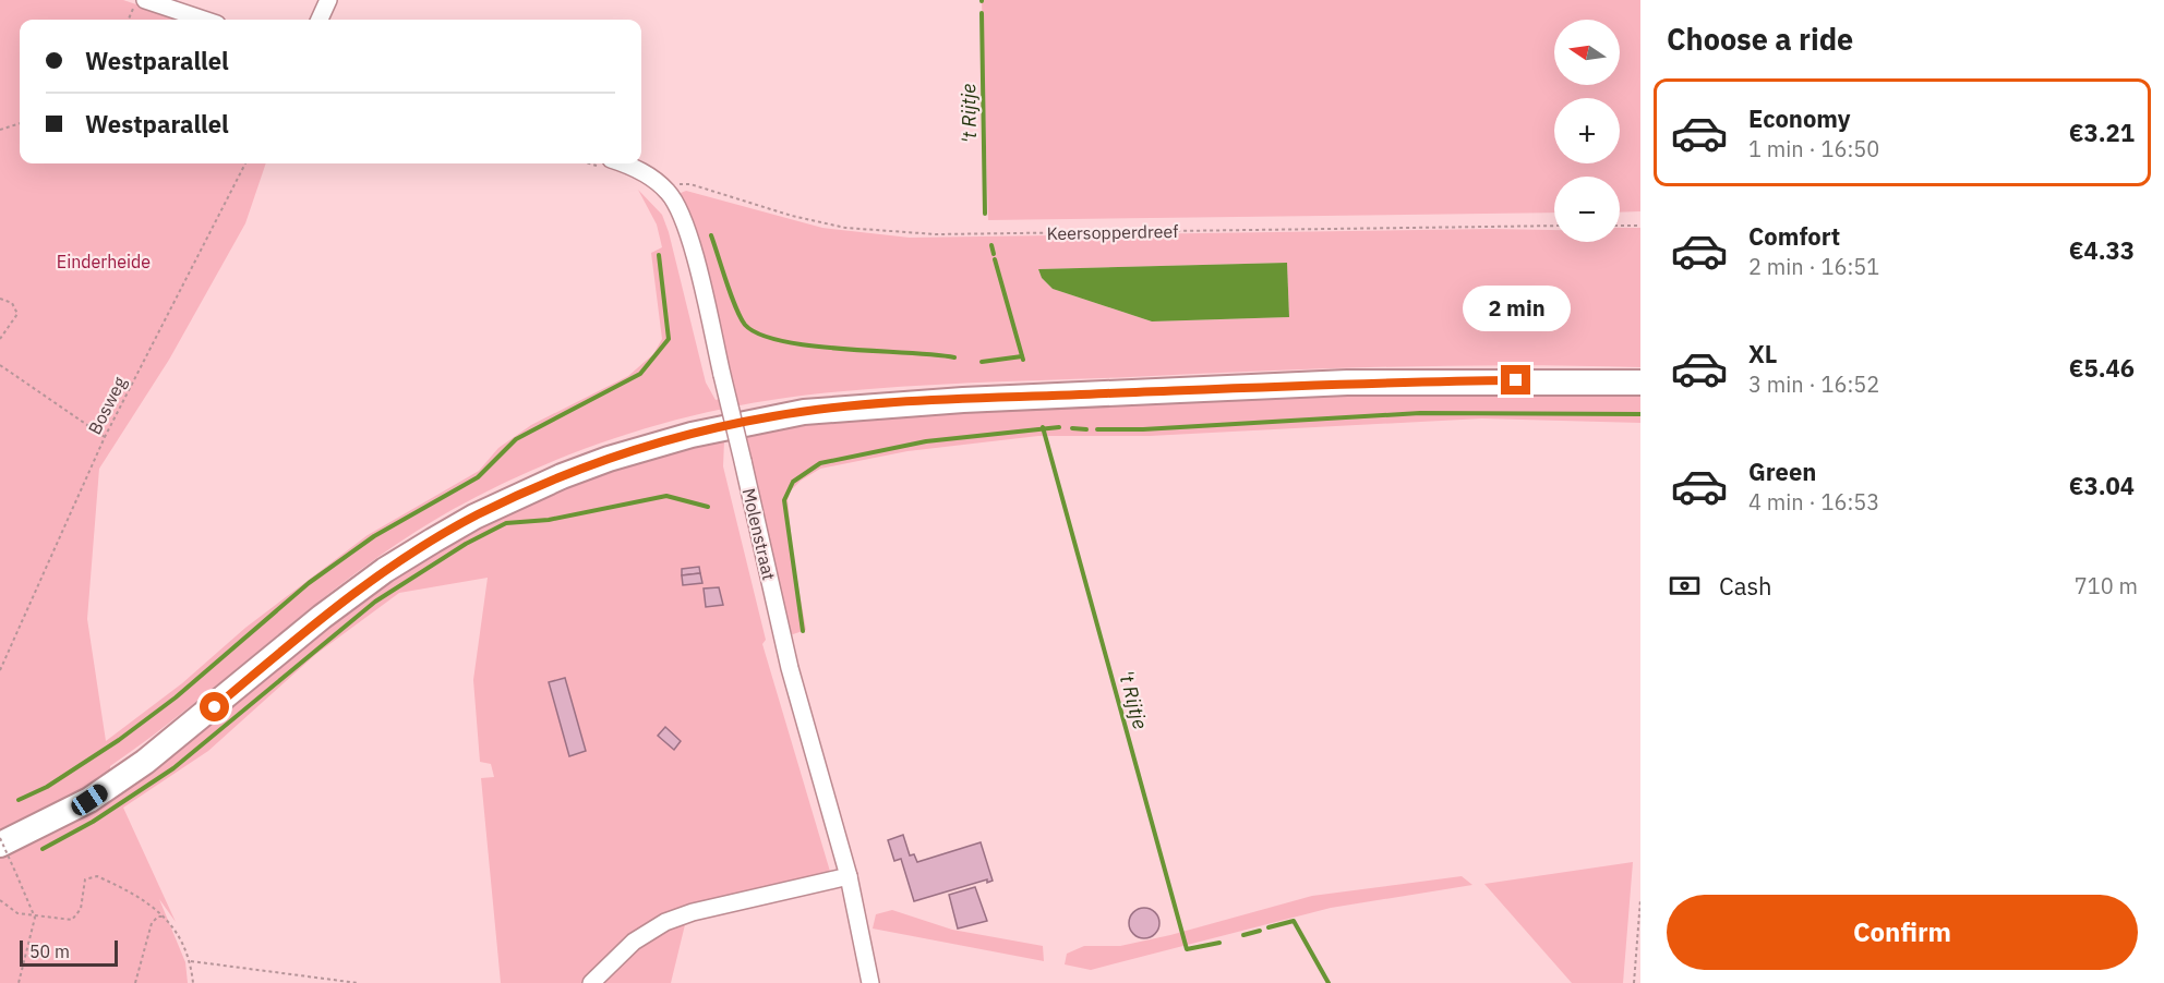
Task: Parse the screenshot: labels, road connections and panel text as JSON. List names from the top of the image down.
{
  "streets": {
    "street": ["Molenstraat"],
    "path": ["Keersopperdreef", "Bosweg"]
  },
  "crossings": [
    ["Keersopperdreef", "Molenstraat"]
  ],
  "water": ["'t Rijtje"],
  "parks": ["Einderheide"],
  "scale_bar": "50 m",
  "north": "left",
  "page": {
    "heading": "Choose a ride",
    "map_buttons": ["+", "−"],
    "banner": ["Westparallel", "Westparallel"],
    "list": [
      {
        "name": "Economy",
        "note": "1 min · 16:50",
        "value": "€3.21"
      },
      {
        "name": "Comfort",
        "note": "2 min · 16:51",
        "value": "€4.33"
      },
      {
        "name": "XL",
        "note": "3 min · 16:52",
        "value": "€5.46"
      },
      {
        "name": "Green",
        "note": "4 min · 16:53",
        "value": "€3.04"
      }
    ],
    "bubble": "2 min",
    "pay": ["Cash", "710 m"],
    "buttons": "Confirm",
    "scale": "50 m"
  }
}
